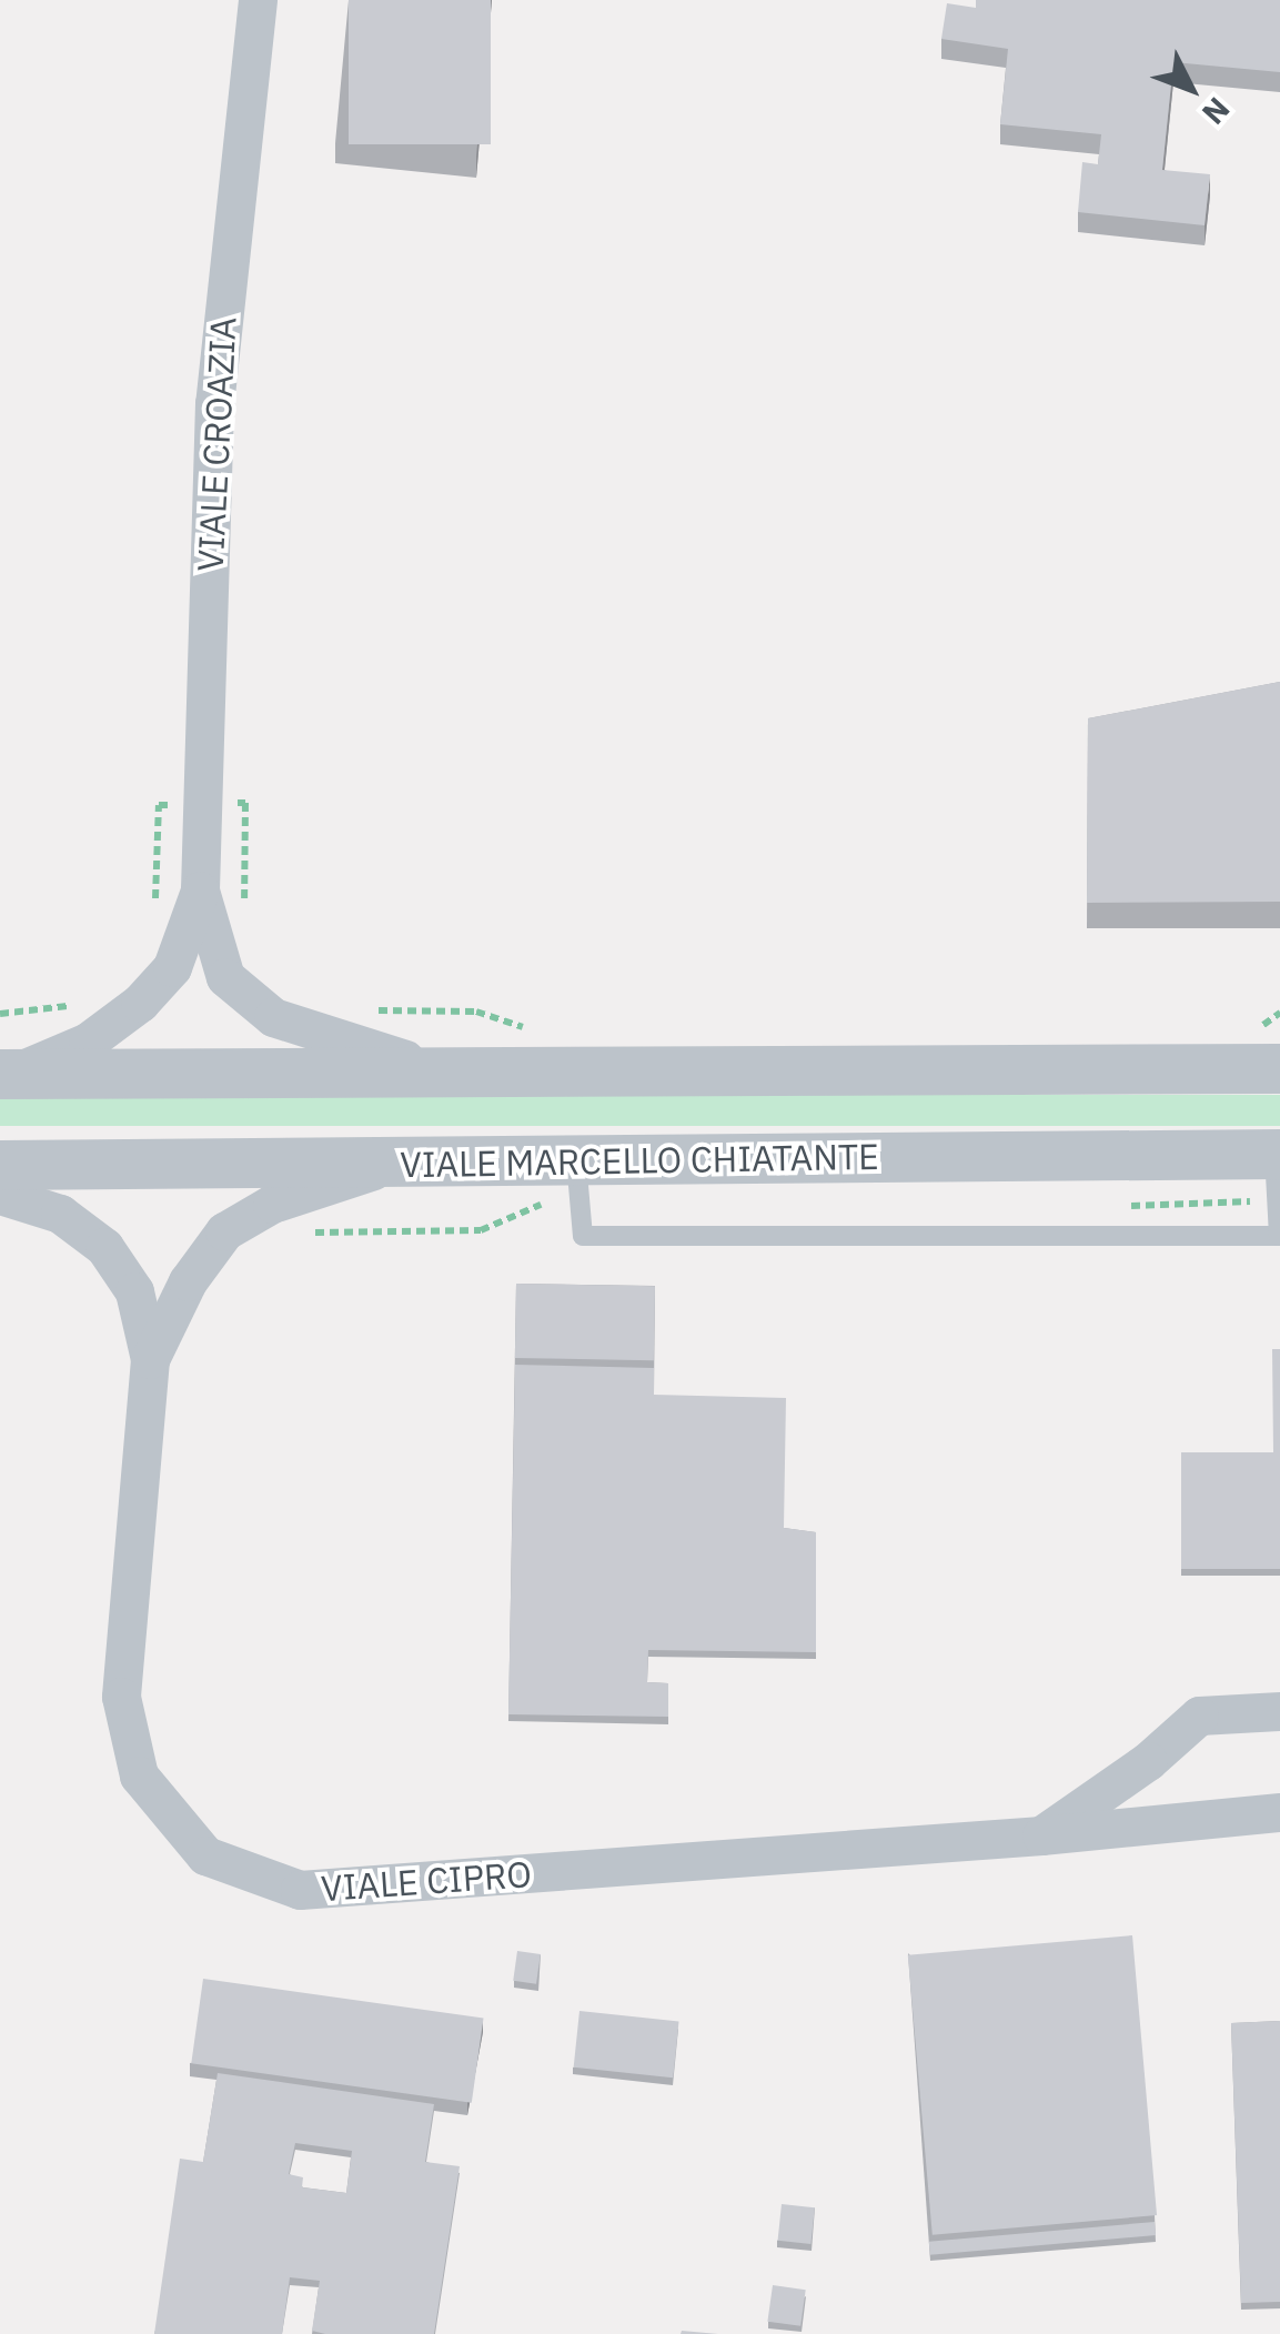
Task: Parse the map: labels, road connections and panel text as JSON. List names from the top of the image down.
{
  "streets": {
    "street": ["VIALE CROAZIA", "VIALE MARCELLO CHIATANTE", "VIALE CIPRO"]
  },
  "crossings": [
    ["VIALE MARCELLO CHIATANTE", "VIALE CIPRO"]
  ],
  "north": "bottom right"
}
